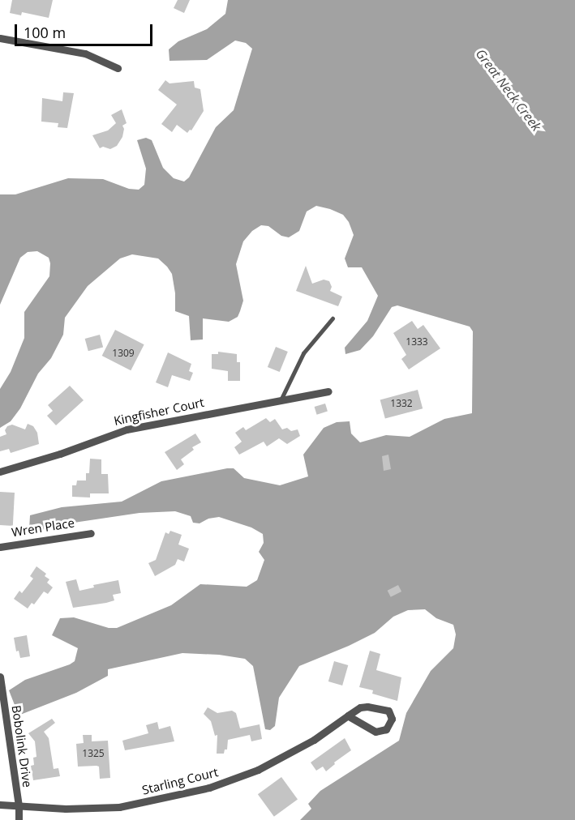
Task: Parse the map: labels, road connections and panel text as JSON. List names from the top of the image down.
{
  "streets": {
    "street": [
      "Kingfisher Court",
      "Wren Place",
      "Bobolink Drive",
      "Starling Court"
    ]
  },
  "crossings": [
    ["Bobolink Drive", "Starling Court"]
  ],
  "water": ["Great Neck Creek"],
  "house_numbers": [
    "1333",
    "1309",
    "1332",
    "1325"
  ],
  "scale_bar": "100 m"
}
